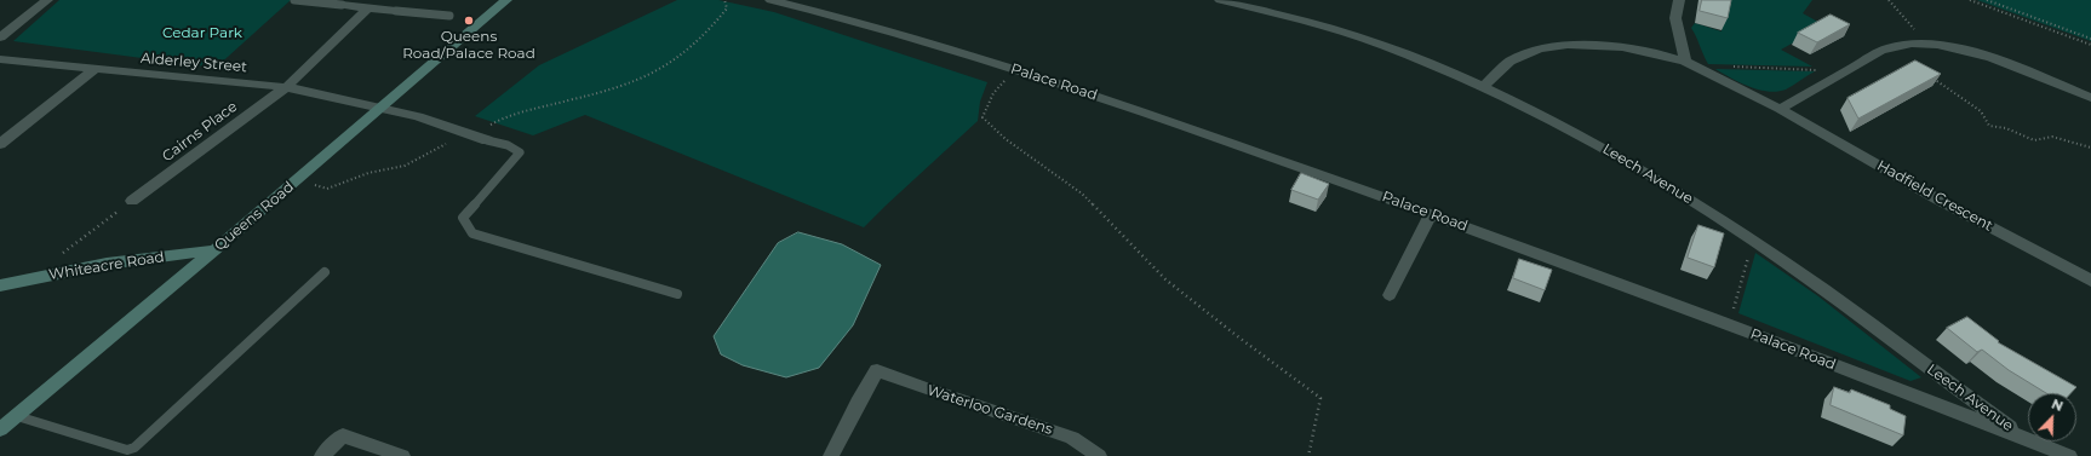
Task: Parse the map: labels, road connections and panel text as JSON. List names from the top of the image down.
{
  "streets": {
    "main road": ["Queens Road", "Whiteacre Road"],
    "street": [
      "Alderley Street",
      "Palace Road",
      "Cairns Place",
      "Leech Avenue",
      "Hadfield Crescent",
      "Waterloo Gardens"
    ]
  },
  "crossings": [
    ["Alderley Street", "Cairns Place"],
    ["Alderley Street", "Queens Road"],
    ["Palace Road", "Leech Avenue"],
    ["Leech Avenue", "Hadfield Crescent"],
    ["Queens Road", "Whiteacre Road"]
  ],
  "parks": ["Cedar Park"],
  "places": ["Queens Road/Palace Road"],
  "north": "top right"
}
